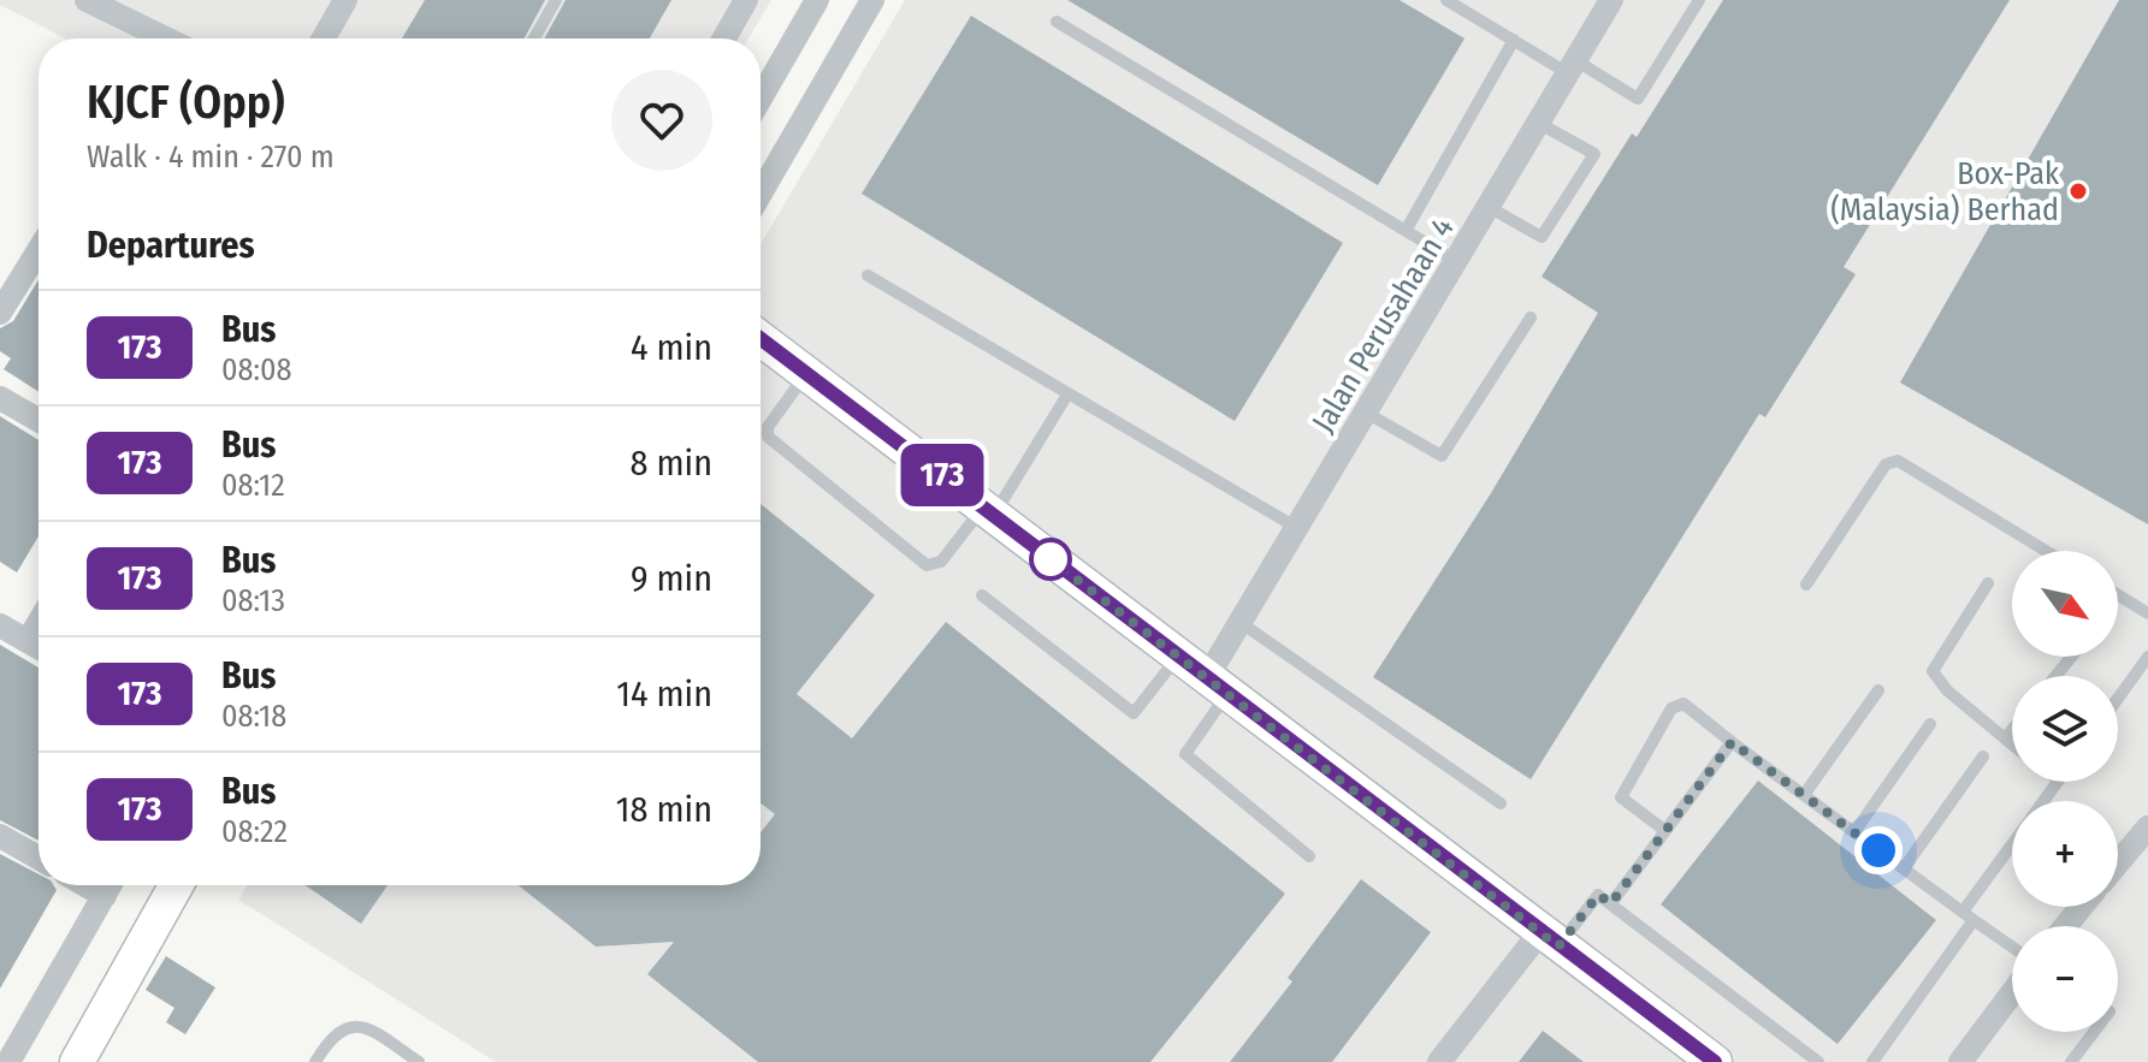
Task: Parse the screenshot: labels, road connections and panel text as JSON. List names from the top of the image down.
{
  "streets": {
    "street": ["Jalan Perusahaan 4"]
  },
  "places": ["Box-Pak (Malaysia) Berhad"],
  "lines": ["bus line 173"],
  "north": "bottom right",
  "page": {
    "on_map": "173",
    "heading": [
      ["KJCF (Opp)", "Walk · 4 min · 270 m"],
      "Departures"
    ],
    "list": [
      {
        "mark": "173",
        "name": "Bus",
        "note": "08:08",
        "value": "4 min"
      },
      {
        "mark": "173",
        "name": "Bus",
        "note": "08:12",
        "value": "8 min"
      },
      {
        "mark": "173",
        "name": "Bus",
        "note": "08:13",
        "value": "9 min"
      },
      {
        "mark": "173",
        "name": "Bus",
        "note": "08:18",
        "value": "14 min"
      },
      {
        "mark": "173",
        "name": "Bus",
        "note": "08:22",
        "value": "18 min"
      }
    ],
    "map_buttons": ["+", "−"]
  }
}
